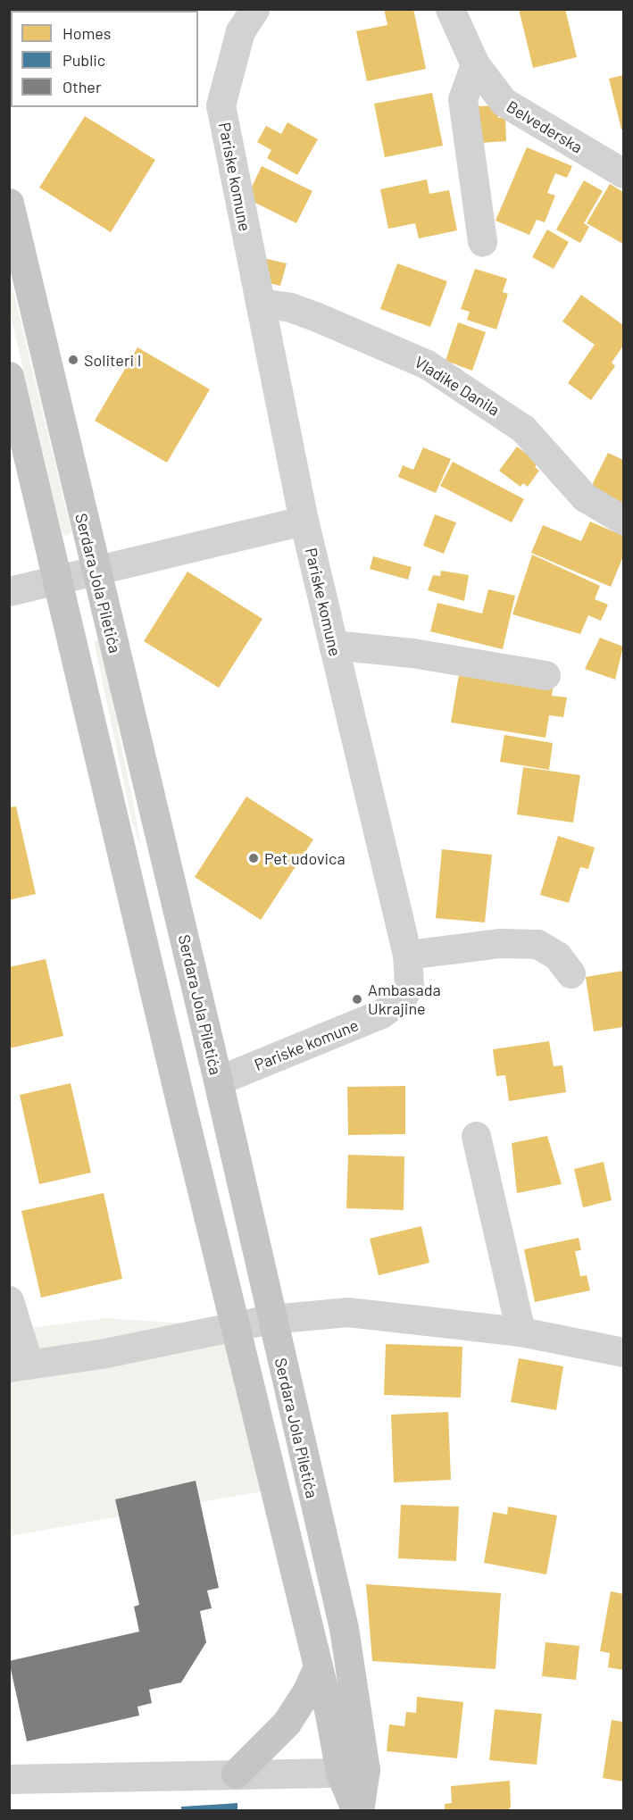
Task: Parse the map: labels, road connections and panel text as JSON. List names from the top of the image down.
{
  "streets": {
    "main road": ["Serdara Jola Piletića"],
    "street": ["Belvederska", "Pariske komune", "Vladike Danila"]
  },
  "crossings": [
    ["Pariske komune", "Vladike Danila"],
    ["Pariske komune", "Serdara Jola Piletića"]
  ],
  "places": ["Soliteri I", "Pet udovica", "Ambasada Ukrajine"],
  "legend": ["Homes", "Public", "Other"]
}
